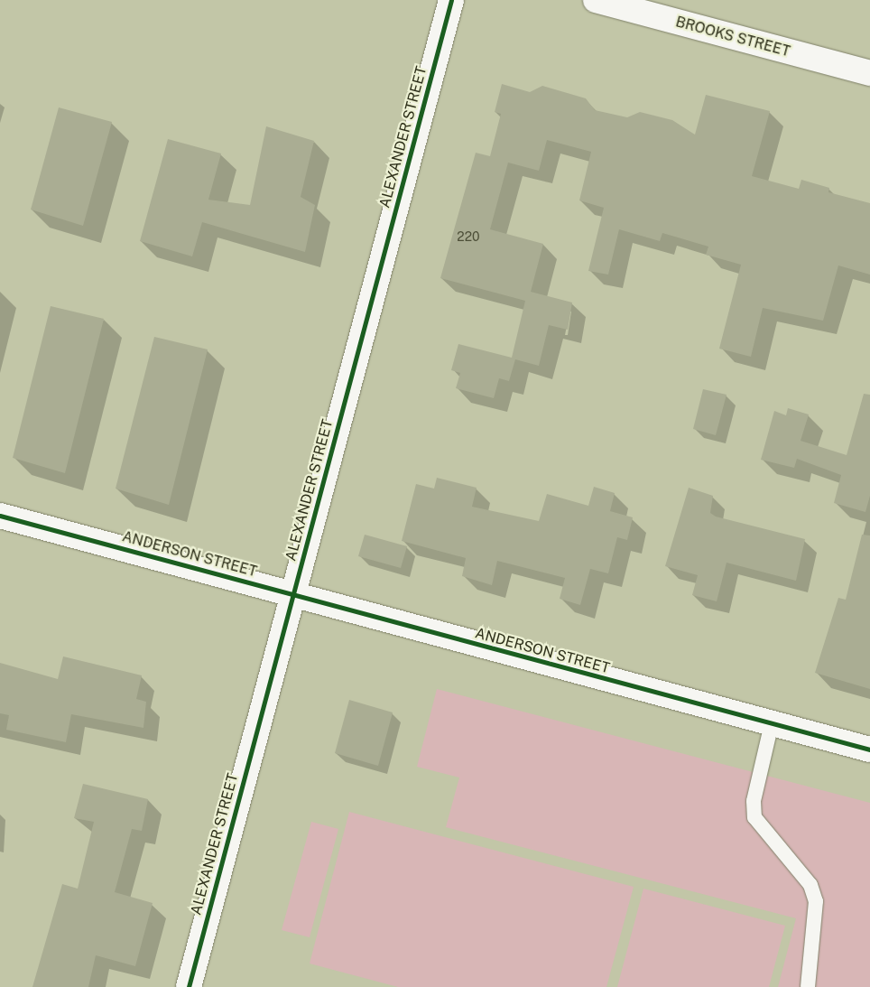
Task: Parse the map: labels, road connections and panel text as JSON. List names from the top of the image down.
{
  "streets": {
    "street": ["BROOKS STREET", "ALEXANDER STREET", "ANDERSON STREET"]
  },
  "crossings": [
    ["ALEXANDER STREET", "ANDERSON STREET"]
  ],
  "house_numbers": ["220"]
}
